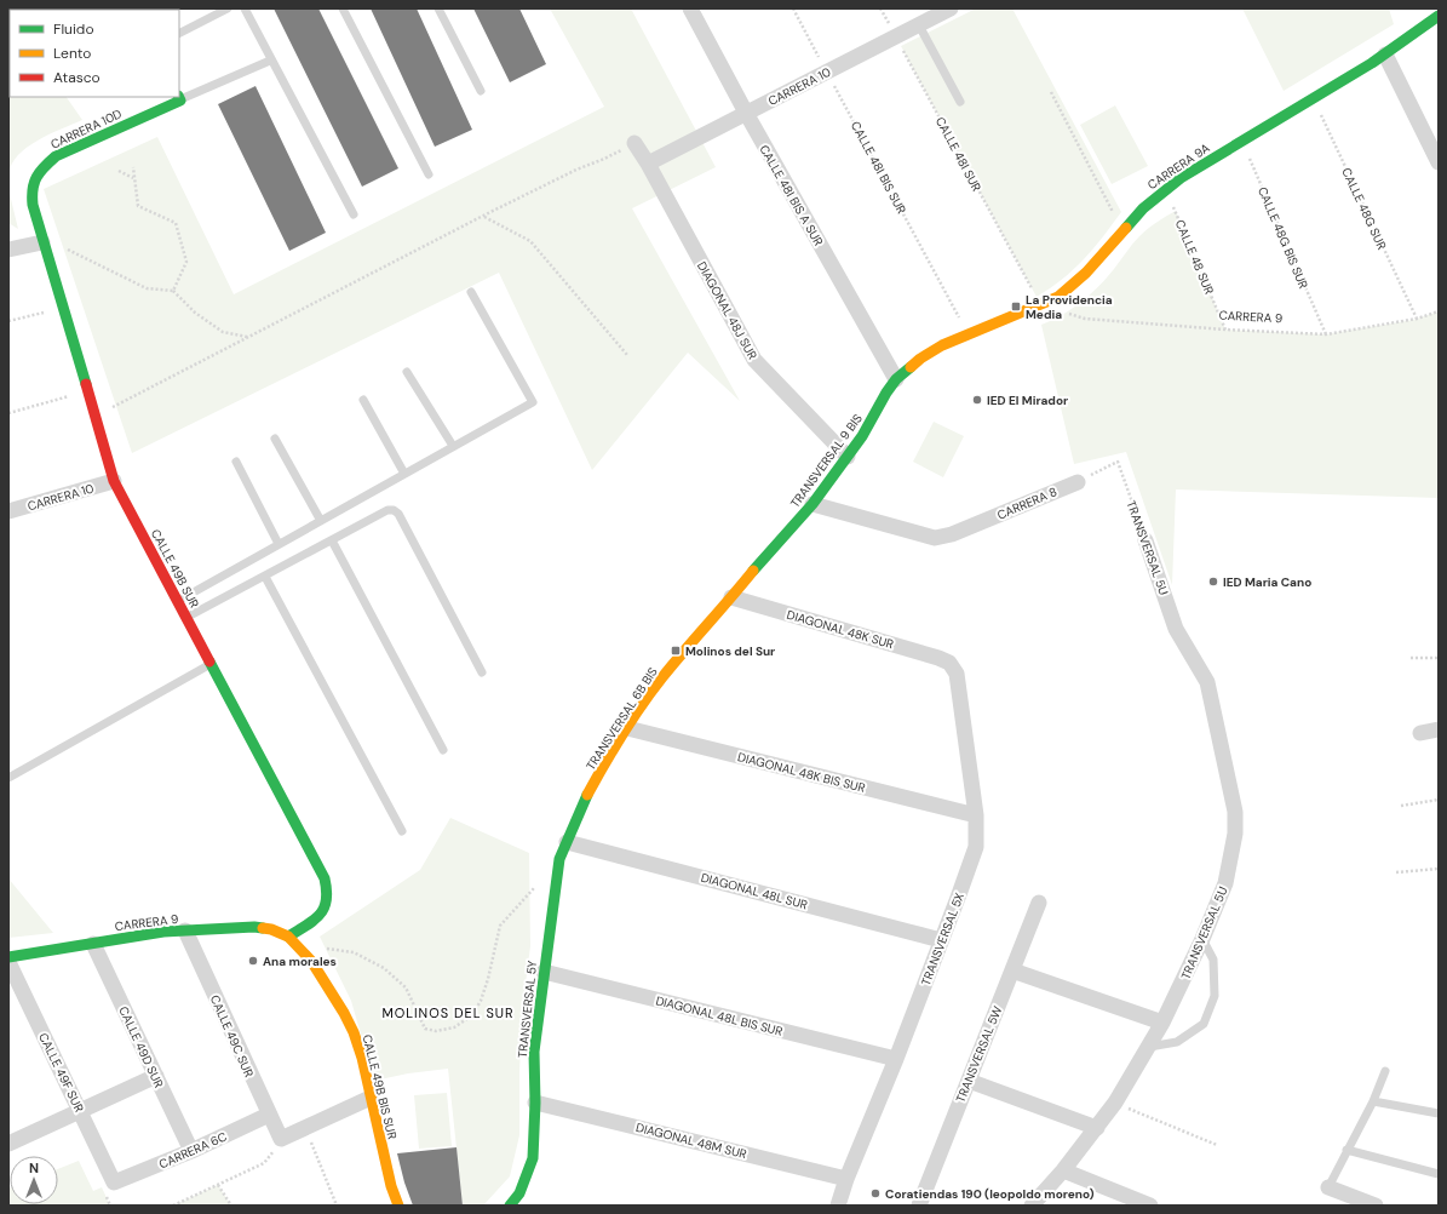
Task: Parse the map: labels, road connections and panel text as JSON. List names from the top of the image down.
{
  "streets": {
    "street": [
      "CARRERA 10",
      "CARRERA 10D",
      "CARRERA 9A",
      "CALLE 48I BIS A SUR",
      "DIAGONAL 48J SUR",
      "CARRERA 9",
      "TRANSVERSAL 9 BIS",
      "CARRERA 8",
      "TRANSVERSAL 5U",
      "CALLE 49B SUR",
      "DIAGONAL 48K SUR",
      "TRANSVERSAL 6B BIS",
      "DIAGONAL 48K BIS SUR",
      "DIAGONAL 48L SUR",
      "TRANSVERSAL 5X",
      "TRANSVERSAL 5Y",
      "DIAGONAL 48L BIS SUR",
      "CALLE 49C SUR",
      "CALLE 49D SUR",
      "TRANSVERSAL 5W",
      "CALLE 49F SUR",
      "CALLE 49B BIS SUR",
      "DIAGONAL 48M SUR",
      "CARRERA 6C"
    ],
    "path": [
      "CALLE 48I SUR",
      "CALLE 48I BIS SUR",
      "CALLE 48G SUR",
      "CALLE 48G BIS SUR",
      "CALLE 48 SUR"
    ]
  },
  "crossings": [
    ["CARRERA 10", "CALLE 48I SUR"],
    ["CARRERA 10", "CALLE 48I BIS SUR"],
    ["CARRERA 10", "CALLE 48I BIS A SUR"],
    ["CARRERA 10", "DIAGONAL 48J SUR"],
    ["CARRERA 10", "CALLE 49B SUR"],
    ["CARRERA 10D", "CALLE 49B SUR"],
    ["CARRERA 9A", "CALLE 48I BIS A SUR"],
    ["CARRERA 9A", "CALLE 48G SUR"],
    ["CARRERA 9A", "CALLE 48G BIS SUR"],
    ["CARRERA 9A", "TRANSVERSAL 9 BIS"],
    ["CALLE 48I BIS A SUR", "TRANSVERSAL 9 BIS"],
    ["CALLE 48G SUR", "CARRERA 9"],
    ["CALLE 48G BIS SUR", "CARRERA 9"],
    ["CALLE 48 SUR", "CARRERA 9"],
    ["DIAGONAL 48J SUR", "TRANSVERSAL 9 BIS"],
    ["CARRERA 9", "CALLE 49B SUR"],
    ["CARRERA 9", "CALLE 49C SUR"],
    ["CARRERA 9", "CALLE 49D SUR"],
    ["CARRERA 9", "CALLE 49B BIS SUR"],
    ["TRANSVERSAL 9 BIS", "CARRERA 8"],
    ["TRANSVERSAL 9 BIS", "DIAGONAL 48K SUR"],
    ["TRANSVERSAL 9 BIS", "TRANSVERSAL 6B BIS"],
    ["CARRERA 8", "TRANSVERSAL 5U"],
    ["CALLE 49B SUR", "CALLE 49B BIS SUR"],
    ["DIAGONAL 48K SUR", "TRANSVERSAL 6B BIS"],
    ["DIAGONAL 48K SUR", "TRANSVERSAL 5X"],
    ["TRANSVERSAL 6B BIS", "DIAGONAL 48K BIS SUR"],
    ["TRANSVERSAL 6B BIS", "DIAGONAL 48L SUR"],
    ["TRANSVERSAL 6B BIS", "TRANSVERSAL 5Y"],
    ["DIAGONAL 48K BIS SUR", "TRANSVERSAL 5X"],
    ["DIAGONAL 48L SUR", "TRANSVERSAL 5X"],
    ["DIAGONAL 48L SUR", "TRANSVERSAL 5Y"],
    ["TRANSVERSAL 5X", "DIAGONAL 48L BIS SUR"],
    ["TRANSVERSAL 5X", "DIAGONAL 48M SUR"],
    ["TRANSVERSAL 5Y", "DIAGONAL 48L BIS SUR"],
    ["TRANSVERSAL 5Y", "DIAGONAL 48M SUR"],
    ["CALLE 49C SUR", "CARRERA 6C"],
    ["CALLE 49D SUR", "CARRERA 6C"],
    ["CALLE 49F SUR", "CARRERA 6C"]
  ],
  "districts": ["MOLINOS DEL SUR"],
  "places": {
    "transit": ["La Providencia Media", "Molinos del Sur"],
    "other": [
      "IED El Mirador",
      "IED Maria Cano",
      "Ana morales",
      "Coratiendas 190 (leopoldo moreno)"
    ]
  },
  "legend": ["Fluido", "Lento", "Atasco"],
  "north": "top"
}
